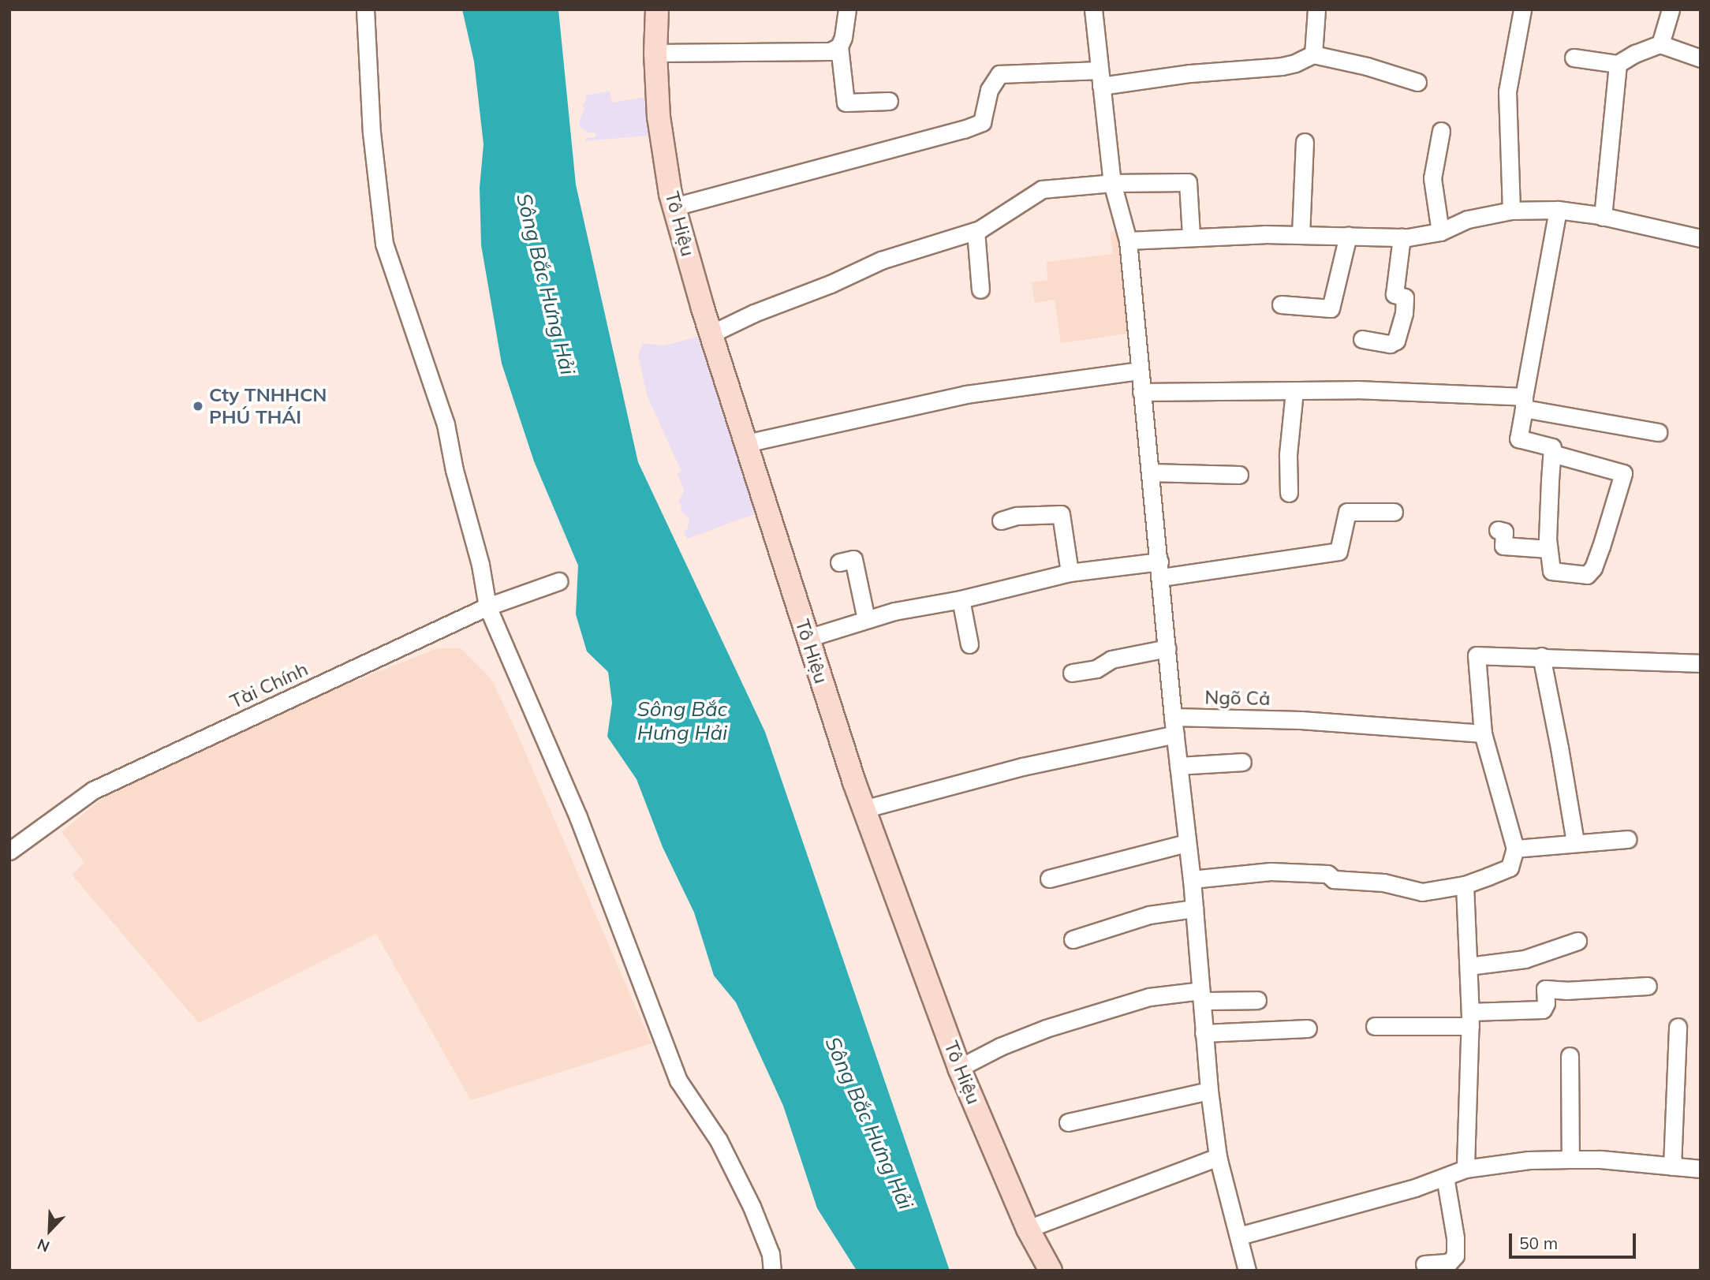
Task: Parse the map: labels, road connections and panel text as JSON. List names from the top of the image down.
{
  "streets": {
    "main road": ["Tô Hiệu"],
    "street": ["Tài Chính", "Ngõ Cả"]
  },
  "water": ["Sông Bắc Hưng Hải"],
  "places": ["Cty TNHHCN PHÚ THÁI"],
  "scale_bar": "50 m",
  "north": "bottom left"
}
